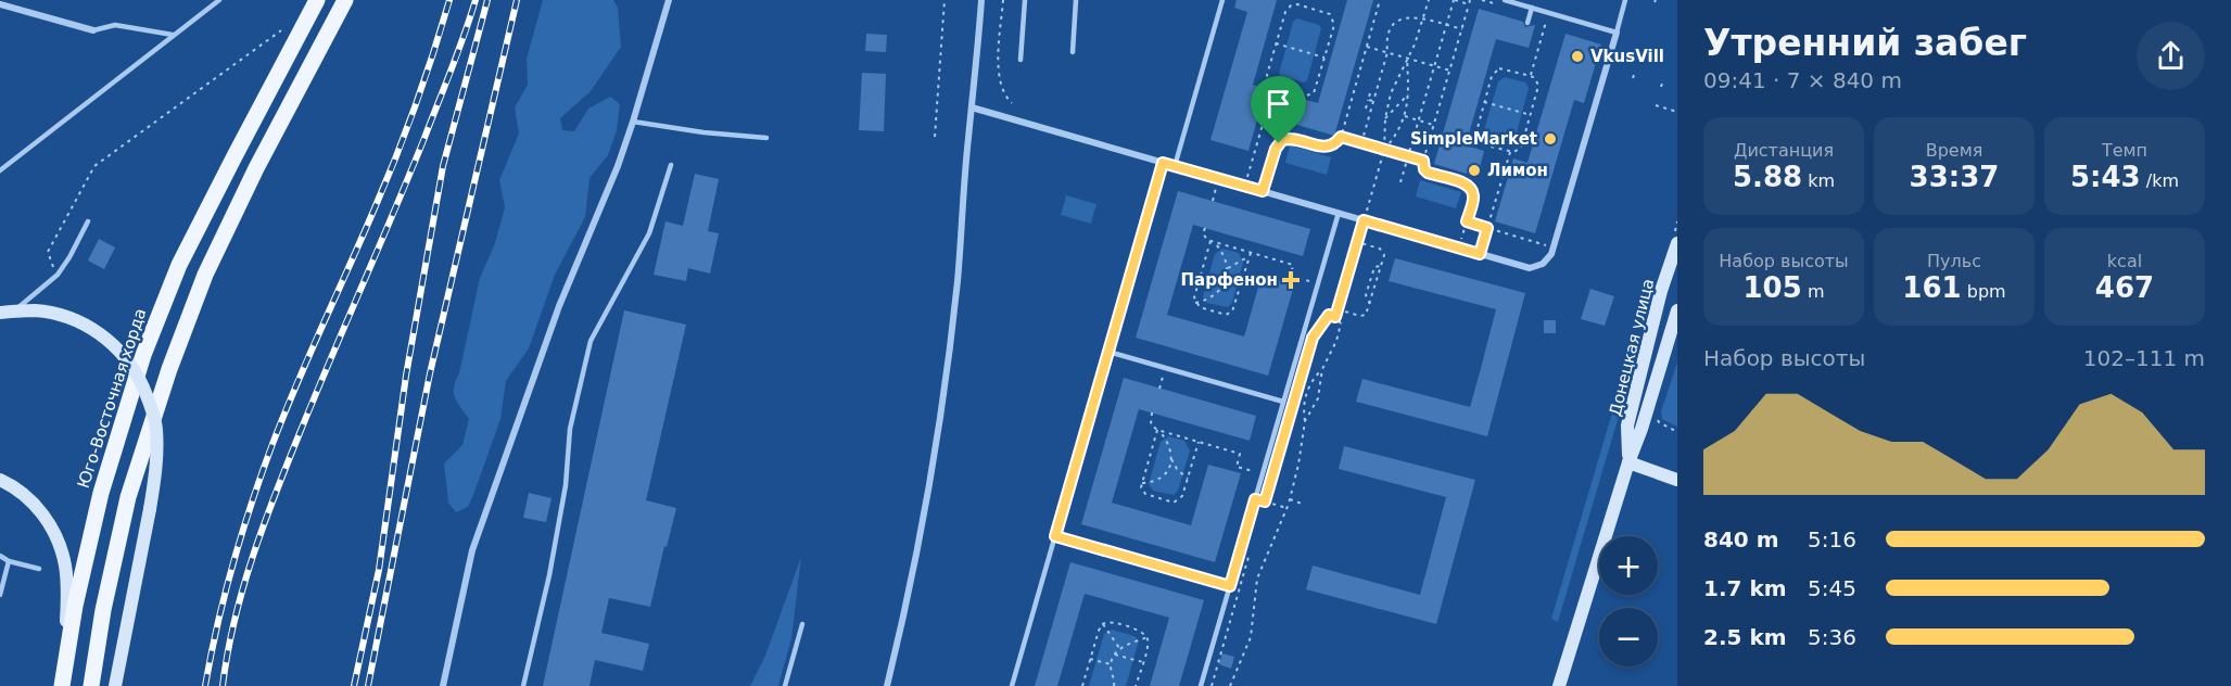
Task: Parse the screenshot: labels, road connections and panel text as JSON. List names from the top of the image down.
{
  "streets": {
    "main road": ["Донецкая улица", "Юго-Восточная хорда"]
  },
  "places": {
    "other": ["VkusVill", "SimpleMarket", "Лимон"],
    "health": ["Парфенон"]
  },
  "page": {
    "heading": ["Утренний забег", "09:41 · 7 × 840 m"],
    "stats": [
      ["Дистанция", "5.88 km"],
      ["Время", "33:37"],
      ["Темп", "5:43 /km"],
      ["Набор высоты", "105 m"],
      ["Пульс", "161 bpm"],
      ["kcal", "467"]
    ],
    "chart": ["Набор высоты", "102–111 m"],
    "list": [
      {
        "name": "840 m",
        "note": "5:16"
      },
      {
        "name": "1.7 km",
        "note": "5:45"
      },
      {
        "name": "2.5 km",
        "note": "5:36"
      }
    ],
    "map_buttons": ["+", "−"]
  }
}
